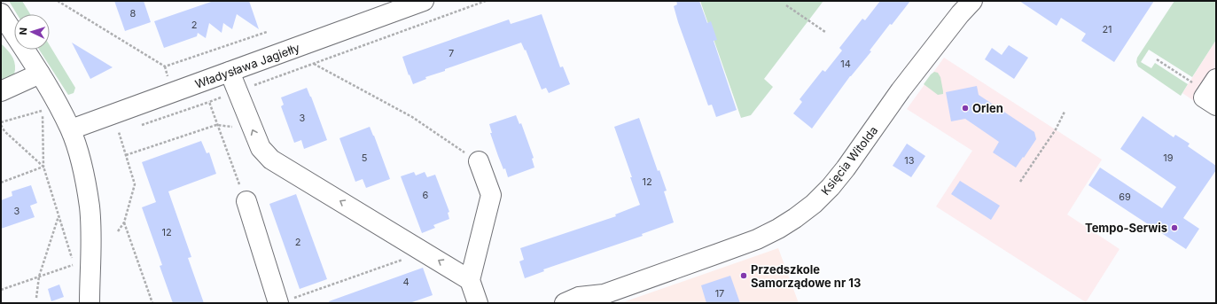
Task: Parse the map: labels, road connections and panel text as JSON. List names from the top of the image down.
{
  "streets": {
    "street": ["Władysława Jagiełły", "Księcia Witolda"]
  },
  "places": ["Orlen", "Tempo-Serwis", "Przedszkole Samorządowe nr 13"],
  "house_numbers": [
    "8",
    "2",
    "21",
    "7",
    "14",
    "3",
    "5",
    "19",
    "13",
    "12",
    "6",
    "69",
    "3",
    "12",
    "2",
    "4",
    "17"
  ],
  "north": "left"
}
